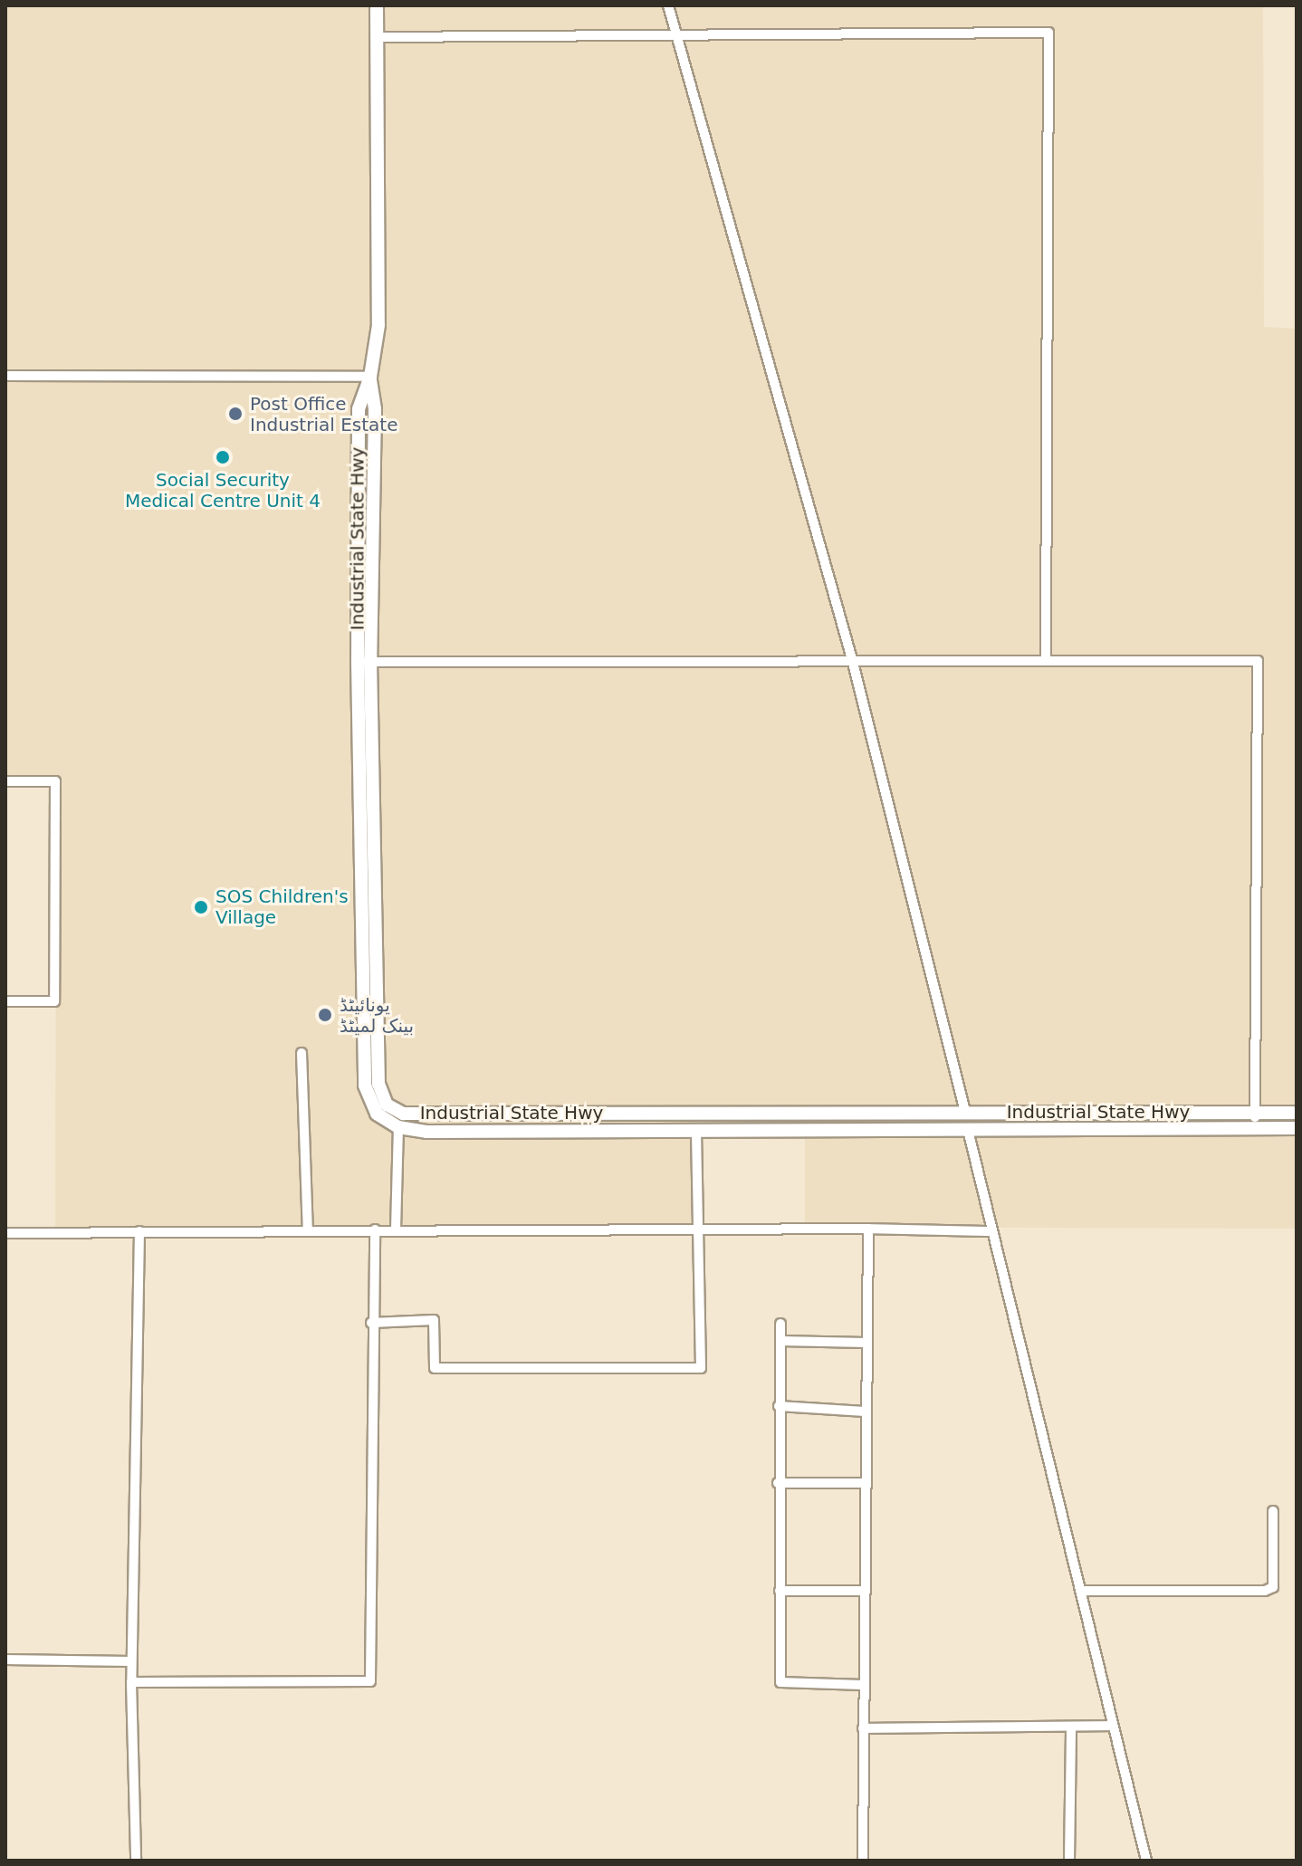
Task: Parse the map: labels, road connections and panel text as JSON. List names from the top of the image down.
{
  "streets": {
    "main road": ["Industrial State Hwy"]
  },
  "places": [
    "Post Office Industrial Estate",
    "Social Security Medical Centre Unit 4",
    "SOS Children's Village",
    "یونائیٹڈ بینک لمیٹڈ"
  ]
}
